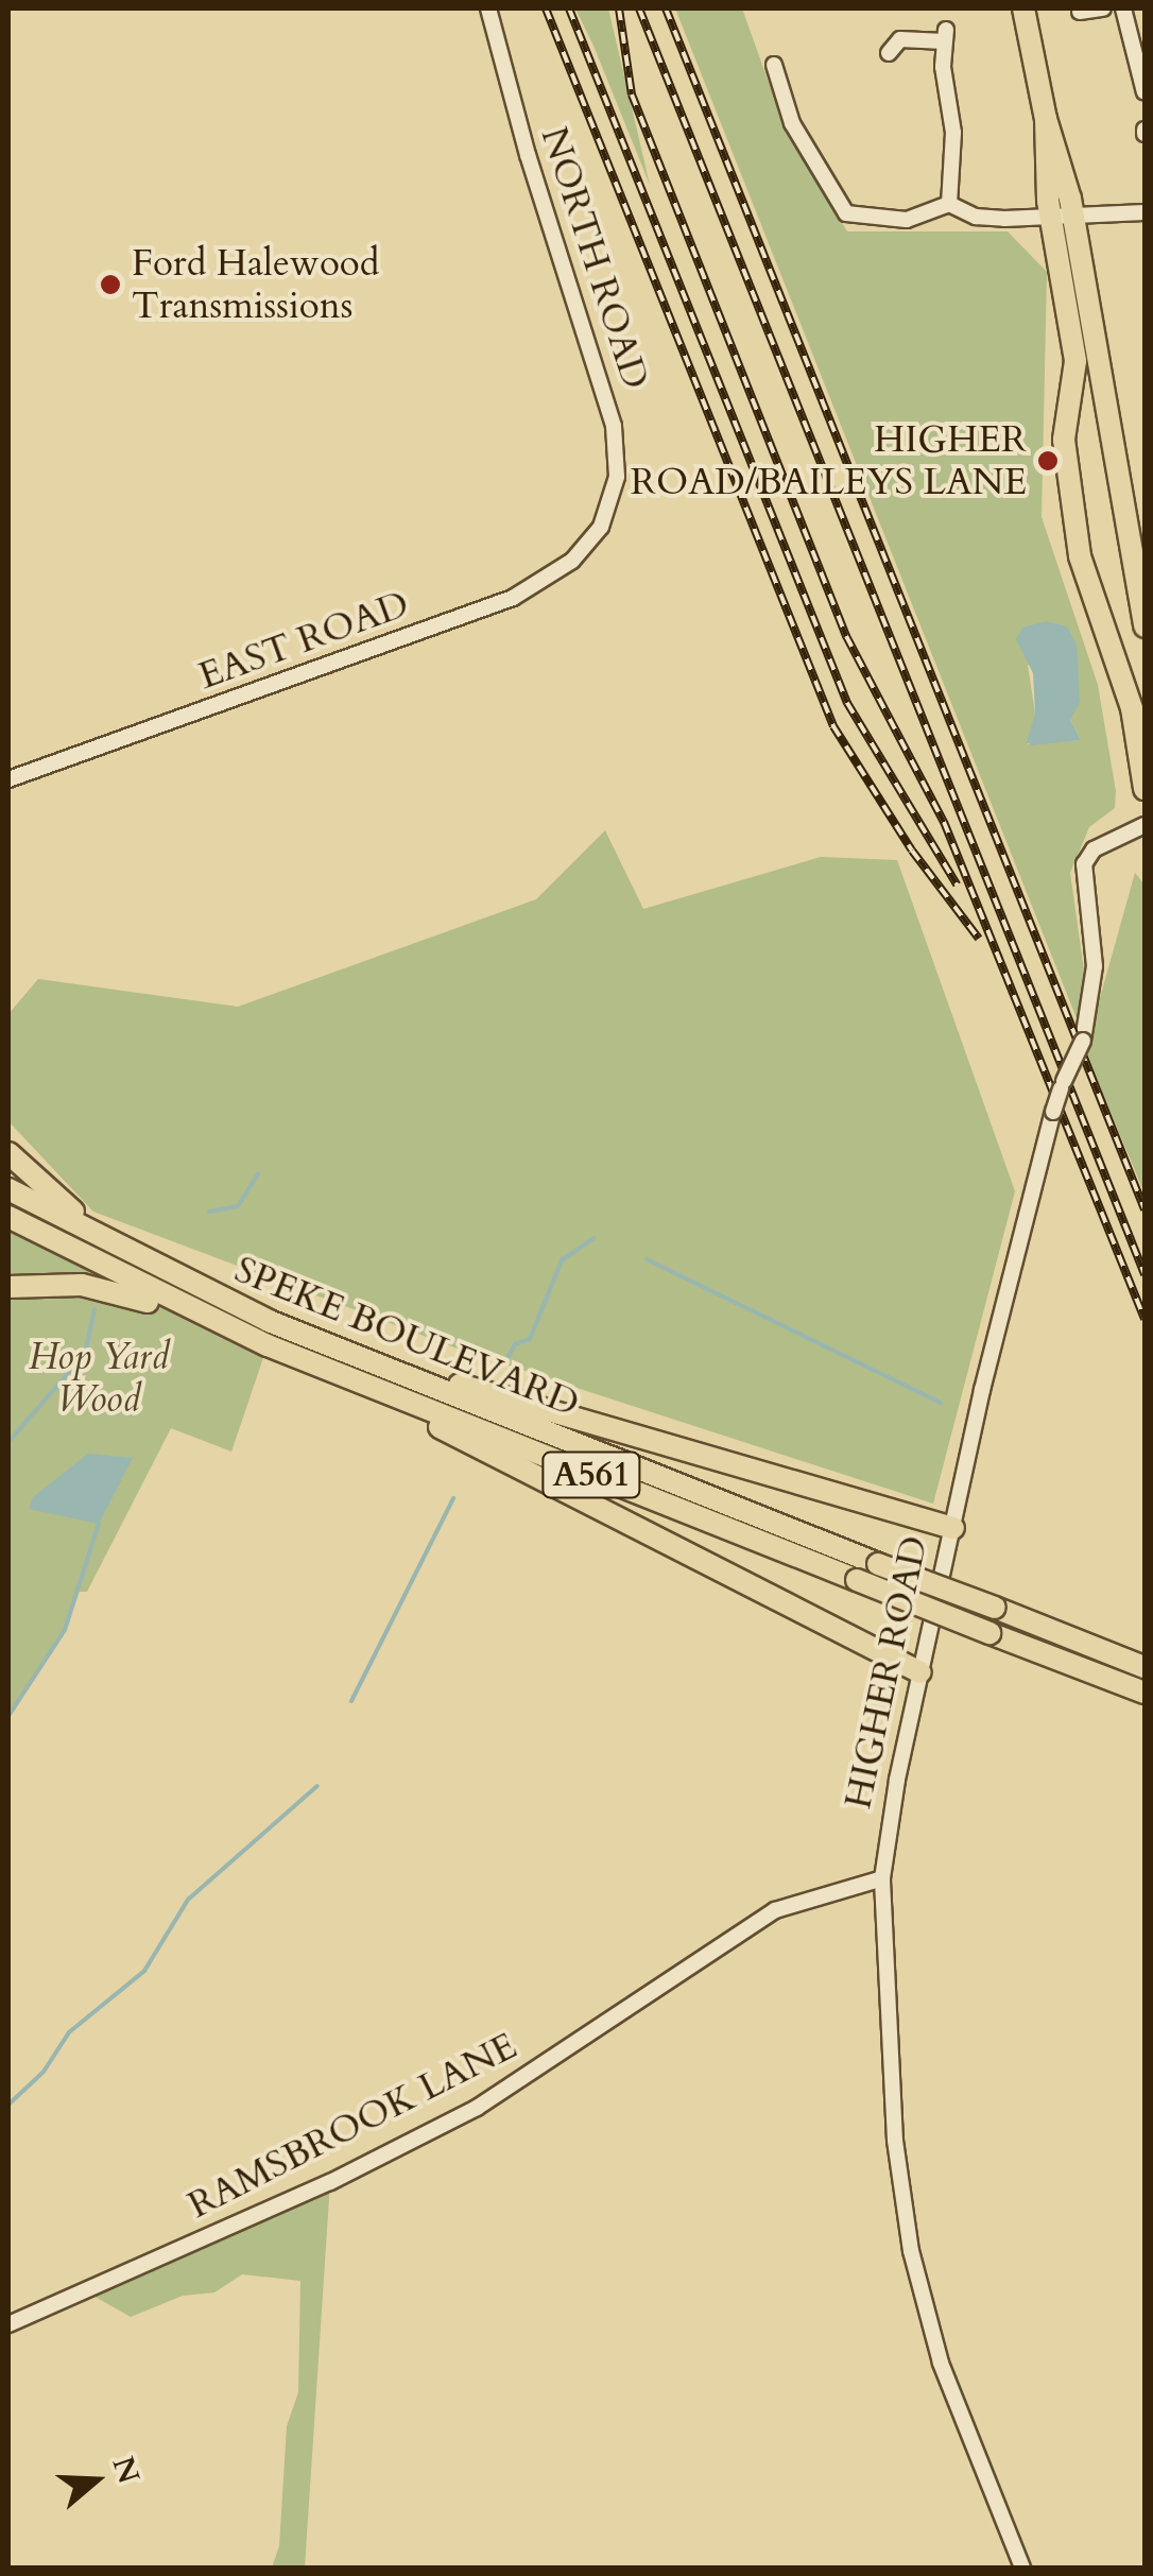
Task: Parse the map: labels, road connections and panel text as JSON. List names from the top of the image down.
{
  "streets": {
    "highway": ["SPEKE BOULEVARD", "A561"],
    "street": [
      "NORTH ROAD",
      "EAST ROAD",
      "HIGHER ROAD",
      "RAMSBROOK LANE"
    ]
  },
  "crossings": [
    ["NORTH ROAD", "EAST ROAD"],
    ["HIGHER ROAD", "RAMSBROOK LANE"]
  ],
  "parks": ["Hop Yard Wood"],
  "places": ["Ford Halewood Transmissions", "HIGHER ROAD/BAILEYS LANE"],
  "north": "right"
}
